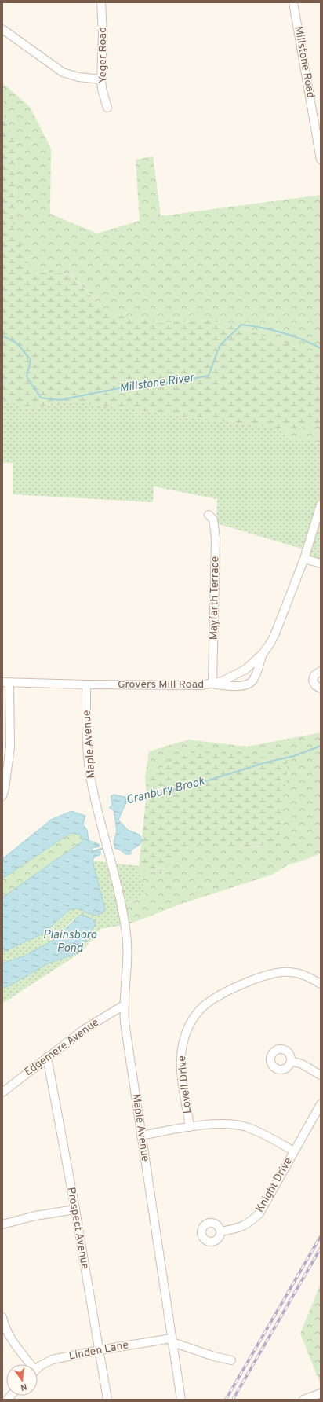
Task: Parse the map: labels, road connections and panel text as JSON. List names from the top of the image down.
{
  "streets": {
    "street": [
      "Yeger Road",
      "Millstone Road",
      "Mayfarth Terrace",
      "Grovers Mill Road",
      "Maple Avenue",
      "Edgemere Avenue",
      "Lovell Drive",
      "Knight Drive",
      "Prospect Avenue",
      "Linden Lane"
    ]
  },
  "crossings": [
    ["Mayfarth Terrace", "Grovers Mill Road"],
    ["Grovers Mill Road", "Maple Avenue"],
    ["Maple Avenue", "Edgemere Avenue"],
    ["Maple Avenue", "Linden Lane"],
    ["Edgemere Avenue", "Prospect Avenue"],
    ["Prospect Avenue", "Linden Lane"]
  ],
  "water": ["Millstone River", "Cranbury Brook", "Plainsboro Pond"],
  "north": "bottom"
}
